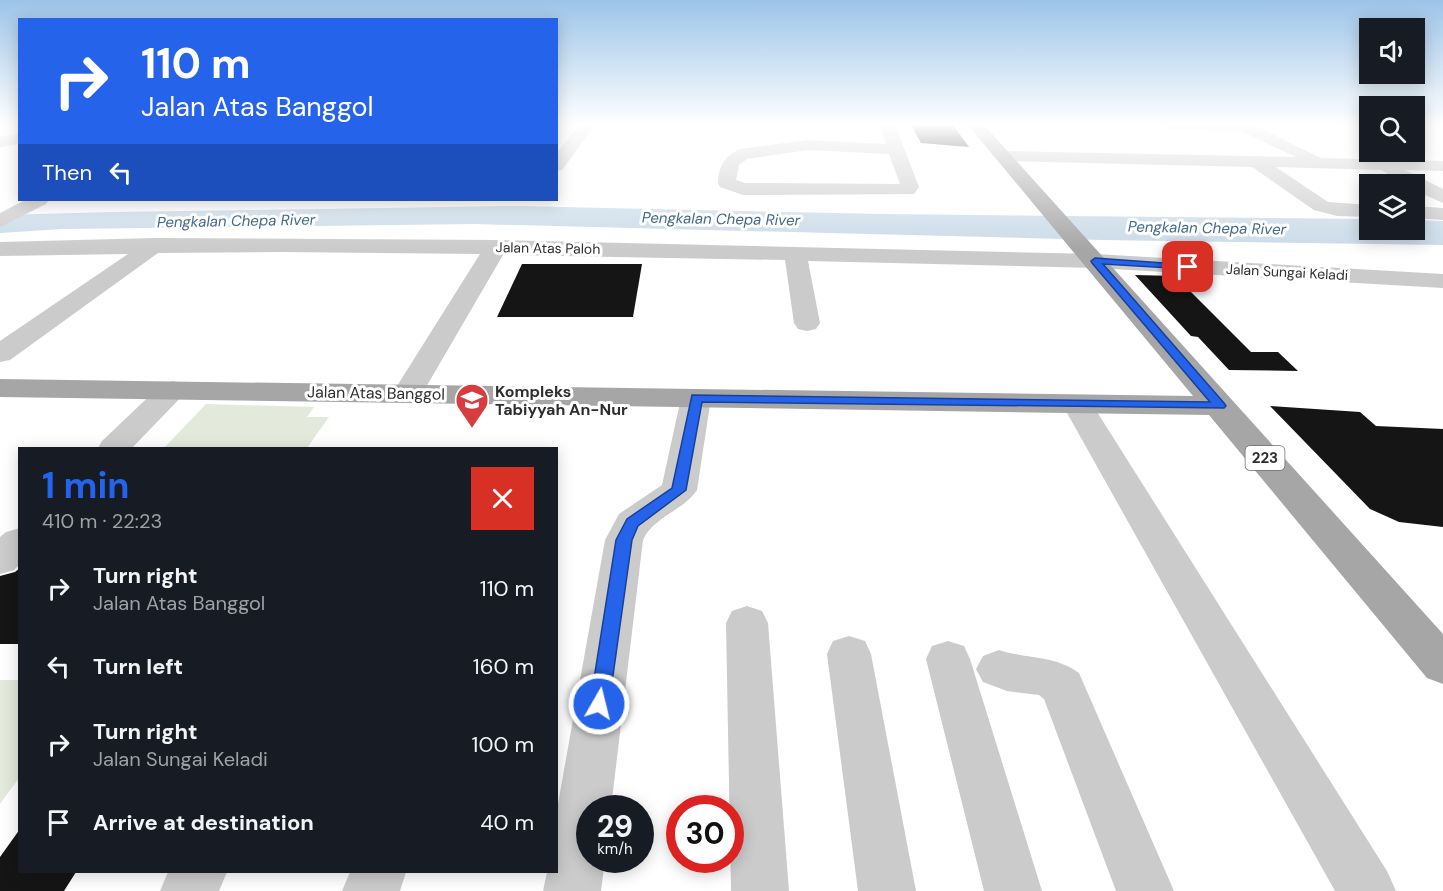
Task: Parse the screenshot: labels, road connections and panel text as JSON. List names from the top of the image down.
{
  "streets": {
    "main road": ["Jalan Atas Banggol", "223"],
    "street": ["Jalan Atas Paloh", "Jalan Sungai Keladi"]
  },
  "crossings": [
    ["Jalan Atas Paloh", "Jalan Sungai Keladi"],
    ["Jalan Atas Paloh", "223"],
    ["Jalan Sungai Keladi", "223"],
    ["Jalan Atas Banggol", "223"]
  ],
  "water": ["Pengkalan Chepa River"],
  "places": {
    "school or university": ["Kompleks Tabiyyah An-Nur"]
  },
  "page": {
    "turn": ["110 m", "Jalan Atas Banggol"],
    "then": "Then",
    "heading": ["1 min", "410 m · 22:23"],
    "list": [
      {
        "name": "Turn right",
        "note": "Jalan Atas Banggol",
        "value": "110 m"
      },
      {
        "name": "Turn left",
        "value": "160 m"
      },
      {
        "name": "Turn right",
        "note": "Jalan Sungai Keladi",
        "value": "100 m"
      },
      {
        "name": "Arrive at destination",
        "value": "40 m"
      }
    ],
    "speed": "29 km/h",
    "limit": "30"
  }
}
